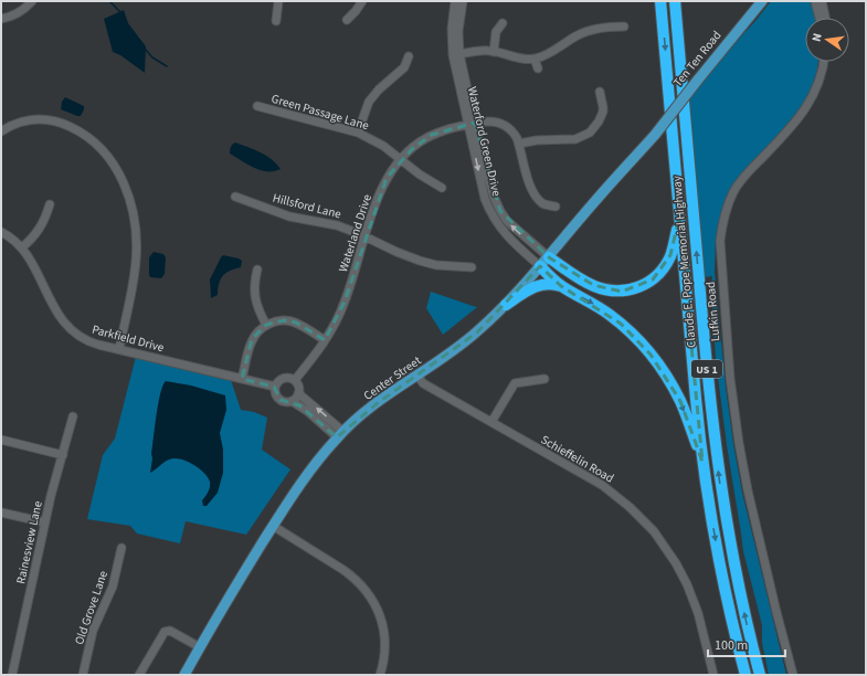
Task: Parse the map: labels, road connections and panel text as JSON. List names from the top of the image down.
{
  "streets": {
    "highway": ["Claude E. Pope Memorial Highway", "US 1"],
    "main road": ["Ten Ten Road", "Center Street"],
    "street": [
      "Green Passage Lane",
      "Waterford Green Drive",
      "Hillsford Lane",
      "Waterland Drive",
      "Lufkin Road",
      "Parkfield Drive",
      "Schieffelin Road",
      "Rainesview Lane",
      "Old Grove Lane"
    ]
  },
  "crossings": [
    ["Ten Ten Road", "Center Street"],
    ["Green Passage Lane", "Waterland Drive"],
    ["Waterford Green Drive", "Waterland Drive"],
    ["Waterford Green Drive", "Center Street"],
    ["Hillsford Lane", "Waterland Drive"],
    ["Waterland Drive", "Parkfield Drive"],
    ["Center Street", "Schieffelin Road"]
  ],
  "scale_bar": "100 m",
  "north": "left"
}
